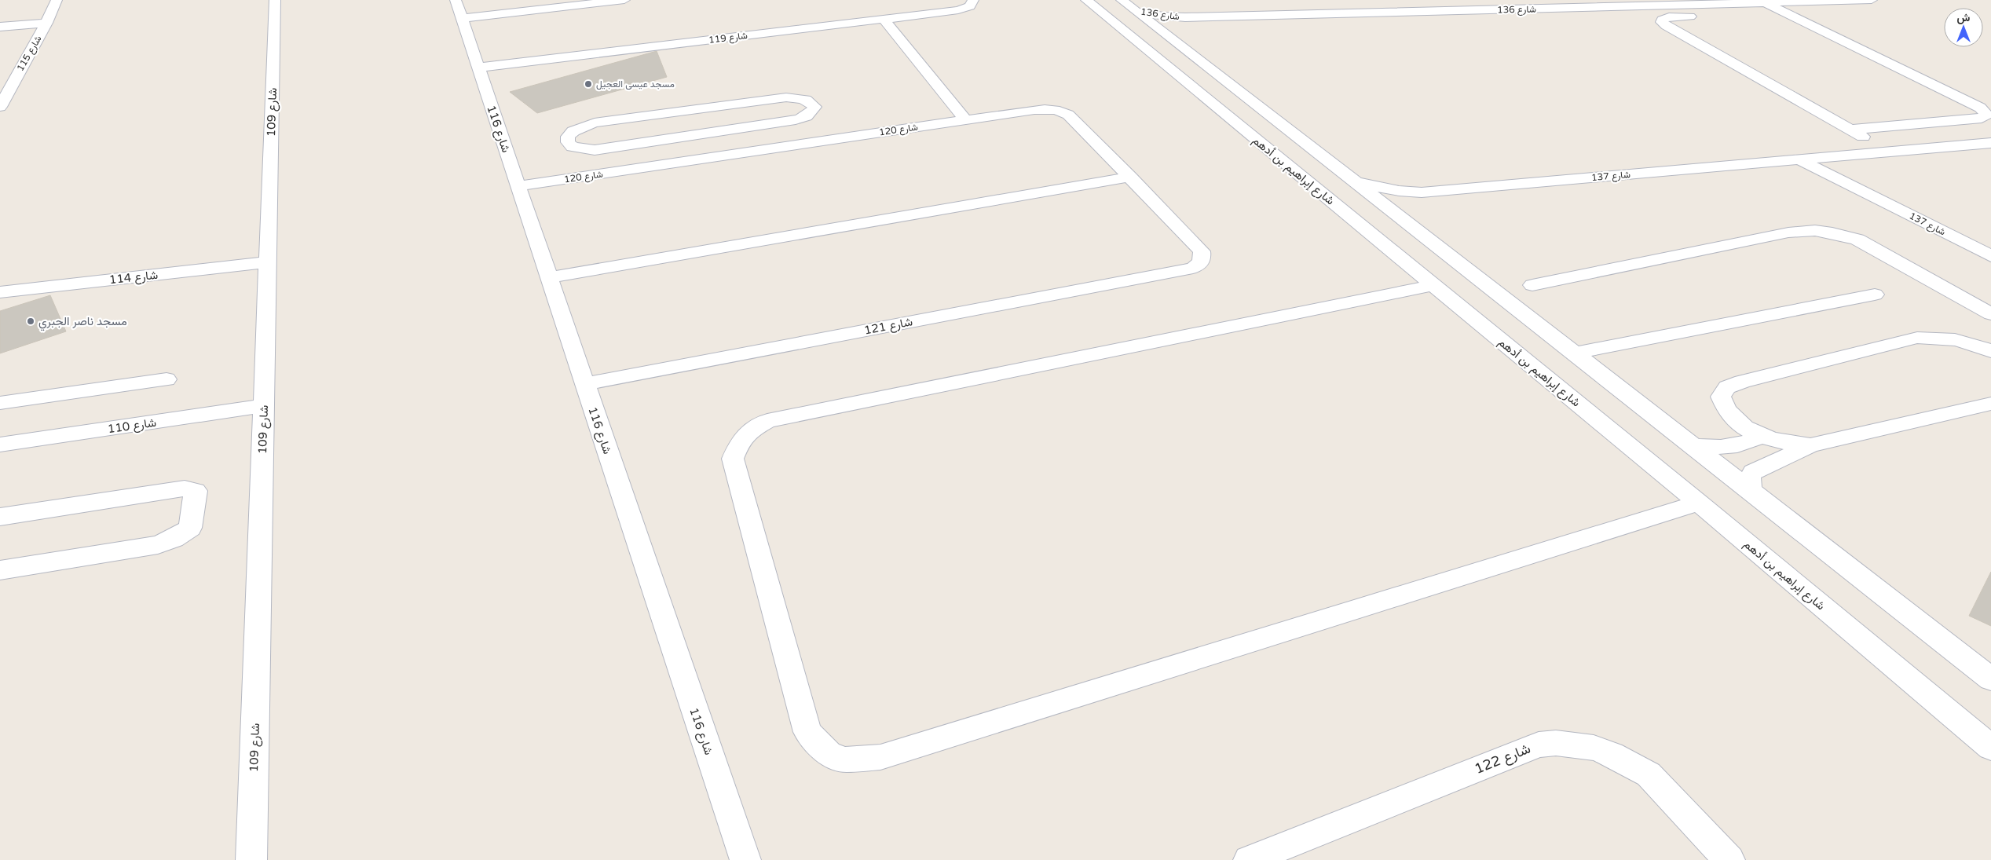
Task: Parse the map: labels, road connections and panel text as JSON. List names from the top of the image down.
{
  "streets": {
    "street": [
      "شارع 136",
      "شارع 119",
      "شارع 115",
      "شارع 109",
      "شارع 116",
      "شارع 120",
      "شارع إبراهيم بن أدهم",
      "شارع 137",
      "شارع 114",
      "شارع 121",
      "شارع 110",
      "شارع 122"
    ]
  },
  "crossings": [
    ["شارع 119", "شارع 116"],
    ["شارع 109", "شارع 114"],
    ["شارع 109", "شارع 110"],
    ["شارع 116", "شارع 120"],
    ["شارع 116", "شارع 121"],
    ["شارع 120", "شارع 121"]
  ],
  "places": ["مسجد عيسى العجيل", "مسجد ناصر الجبري"],
  "north": "top"
}
